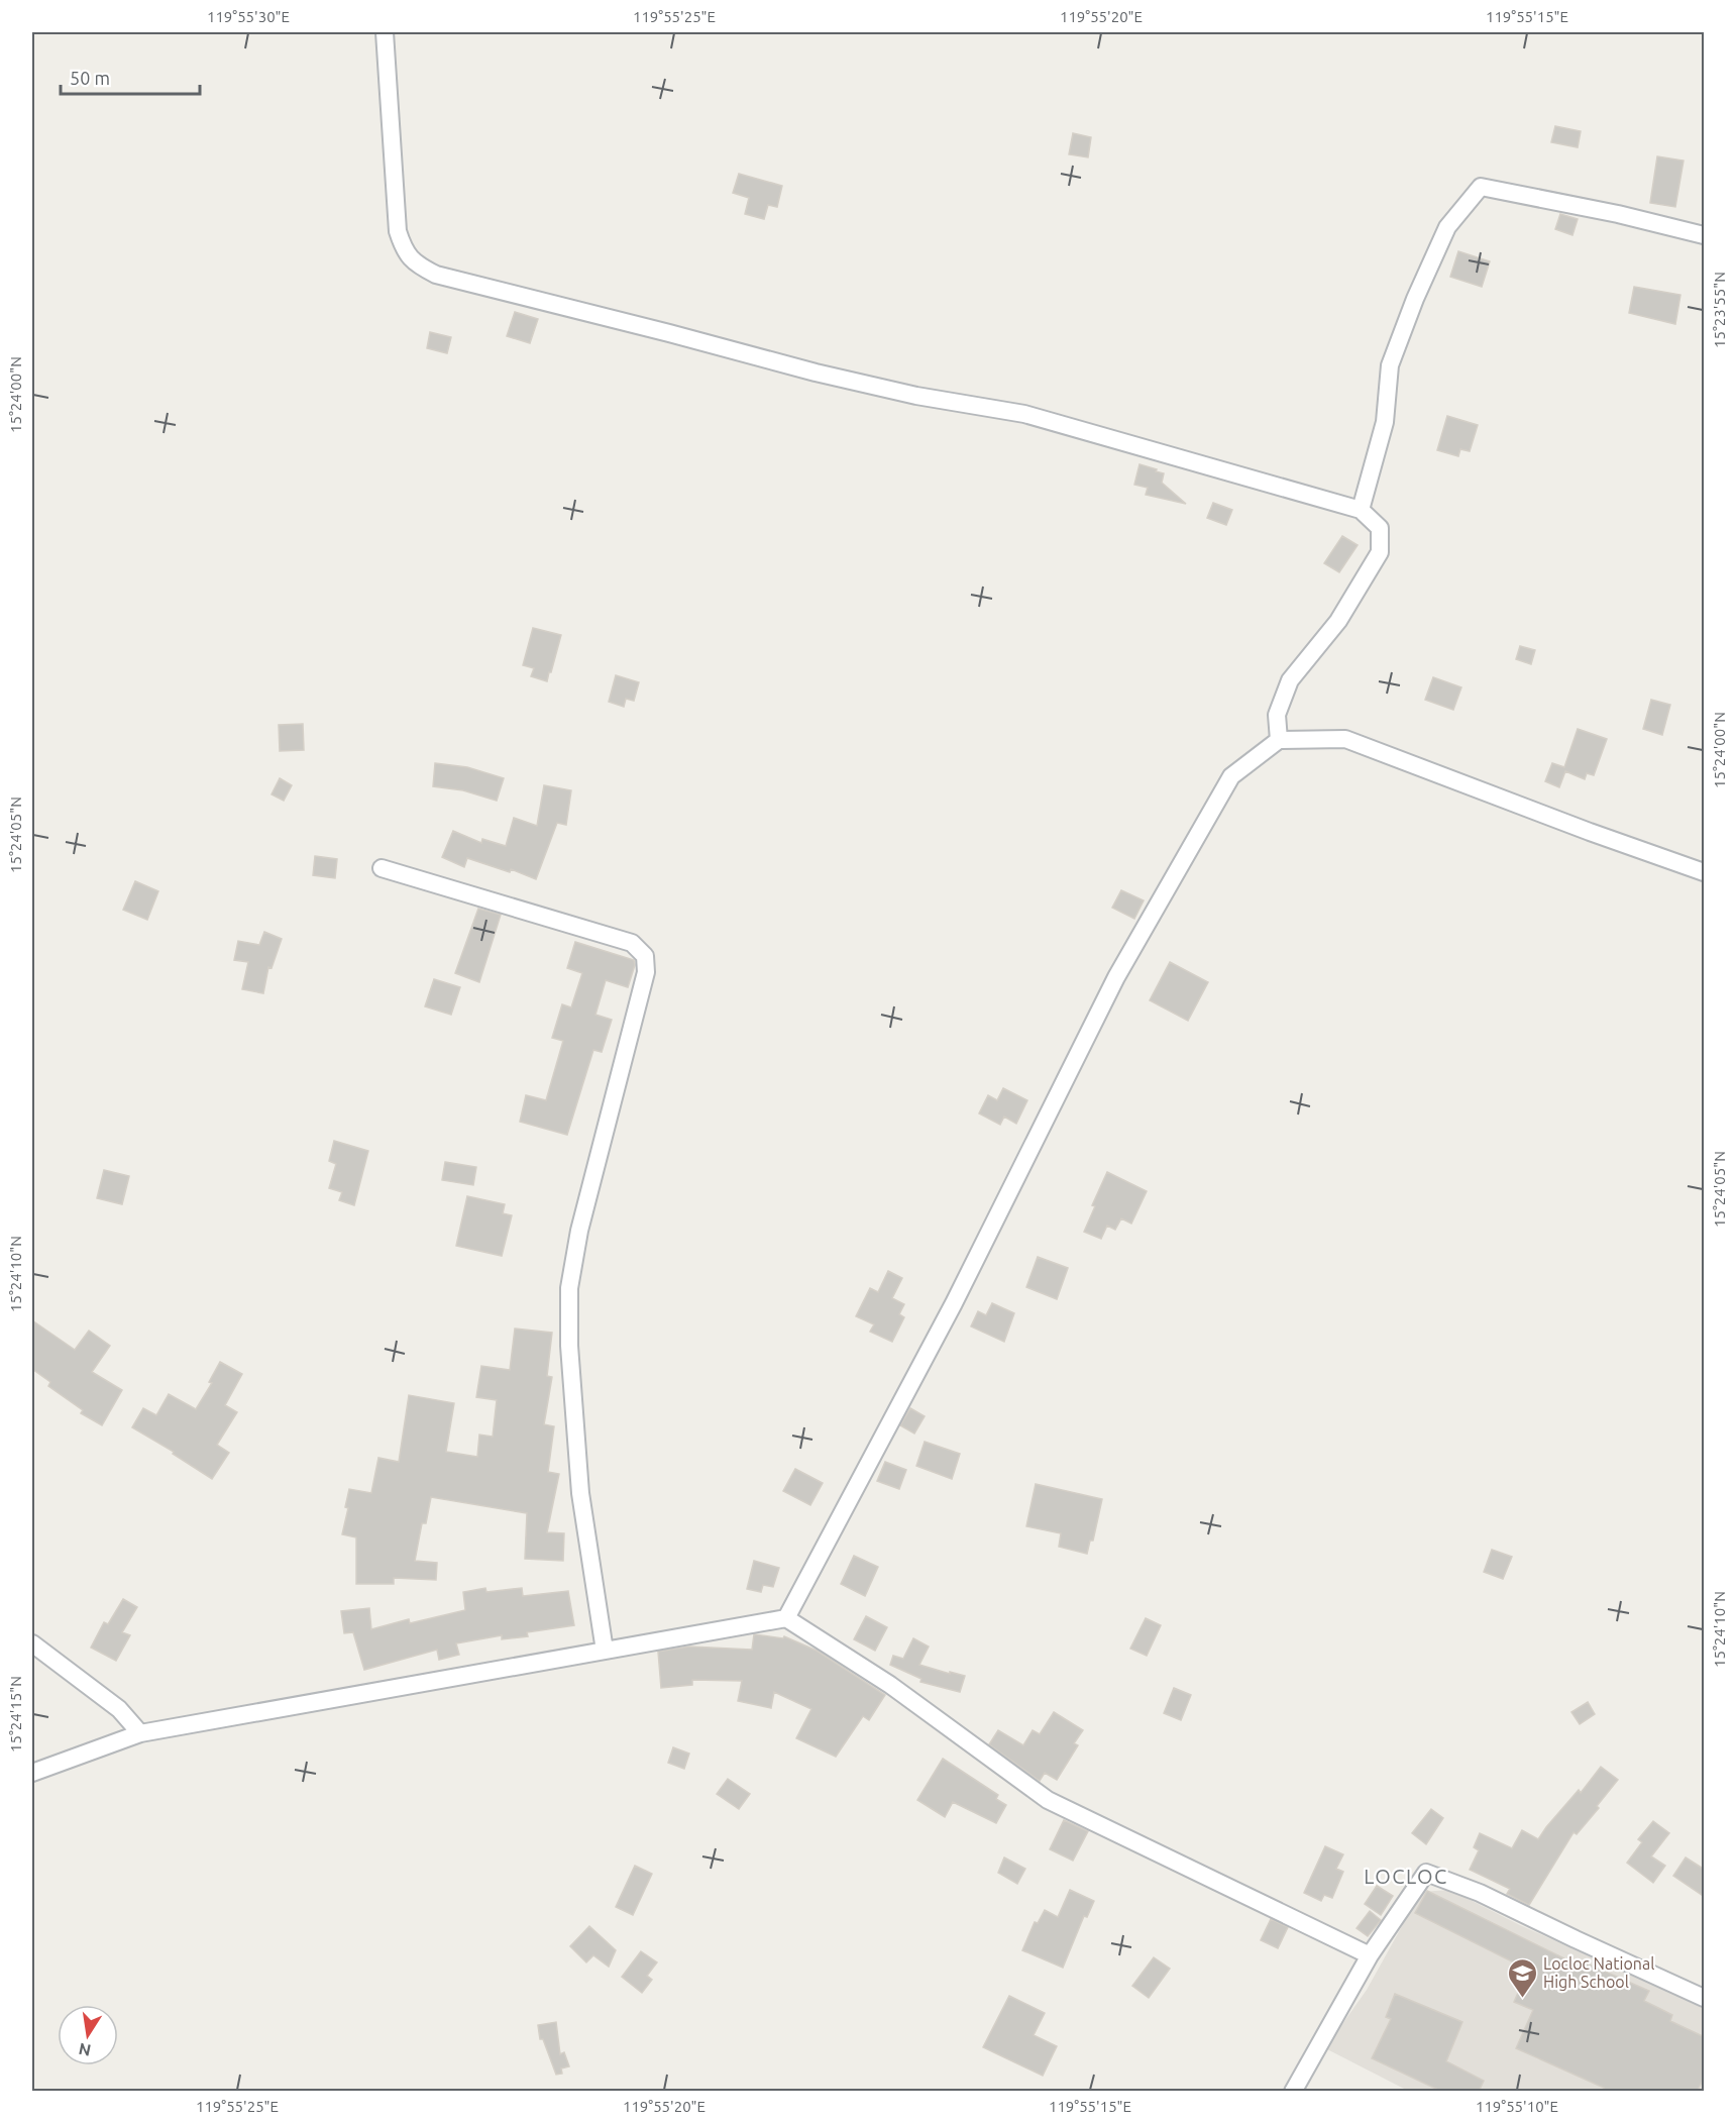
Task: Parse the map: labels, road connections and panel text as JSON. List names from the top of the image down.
{
  "districts": ["LOCLOC"],
  "places": {
    "school or university": ["Locloc National High School"]
  },
  "scale_bar": "50 m",
  "north": "bottom",
  "coordinates": [
    "119°55'30\"E",
    "119°55'25\"E",
    "119°55'20\"E",
    "119°55'15\"E",
    "15°23'55\"N",
    "15°24'00\"N",
    "15°24'05\"N",
    "15°24'10\"N",
    "15°24'15\"N",
    "119°55'10\"E"
  ]
}
